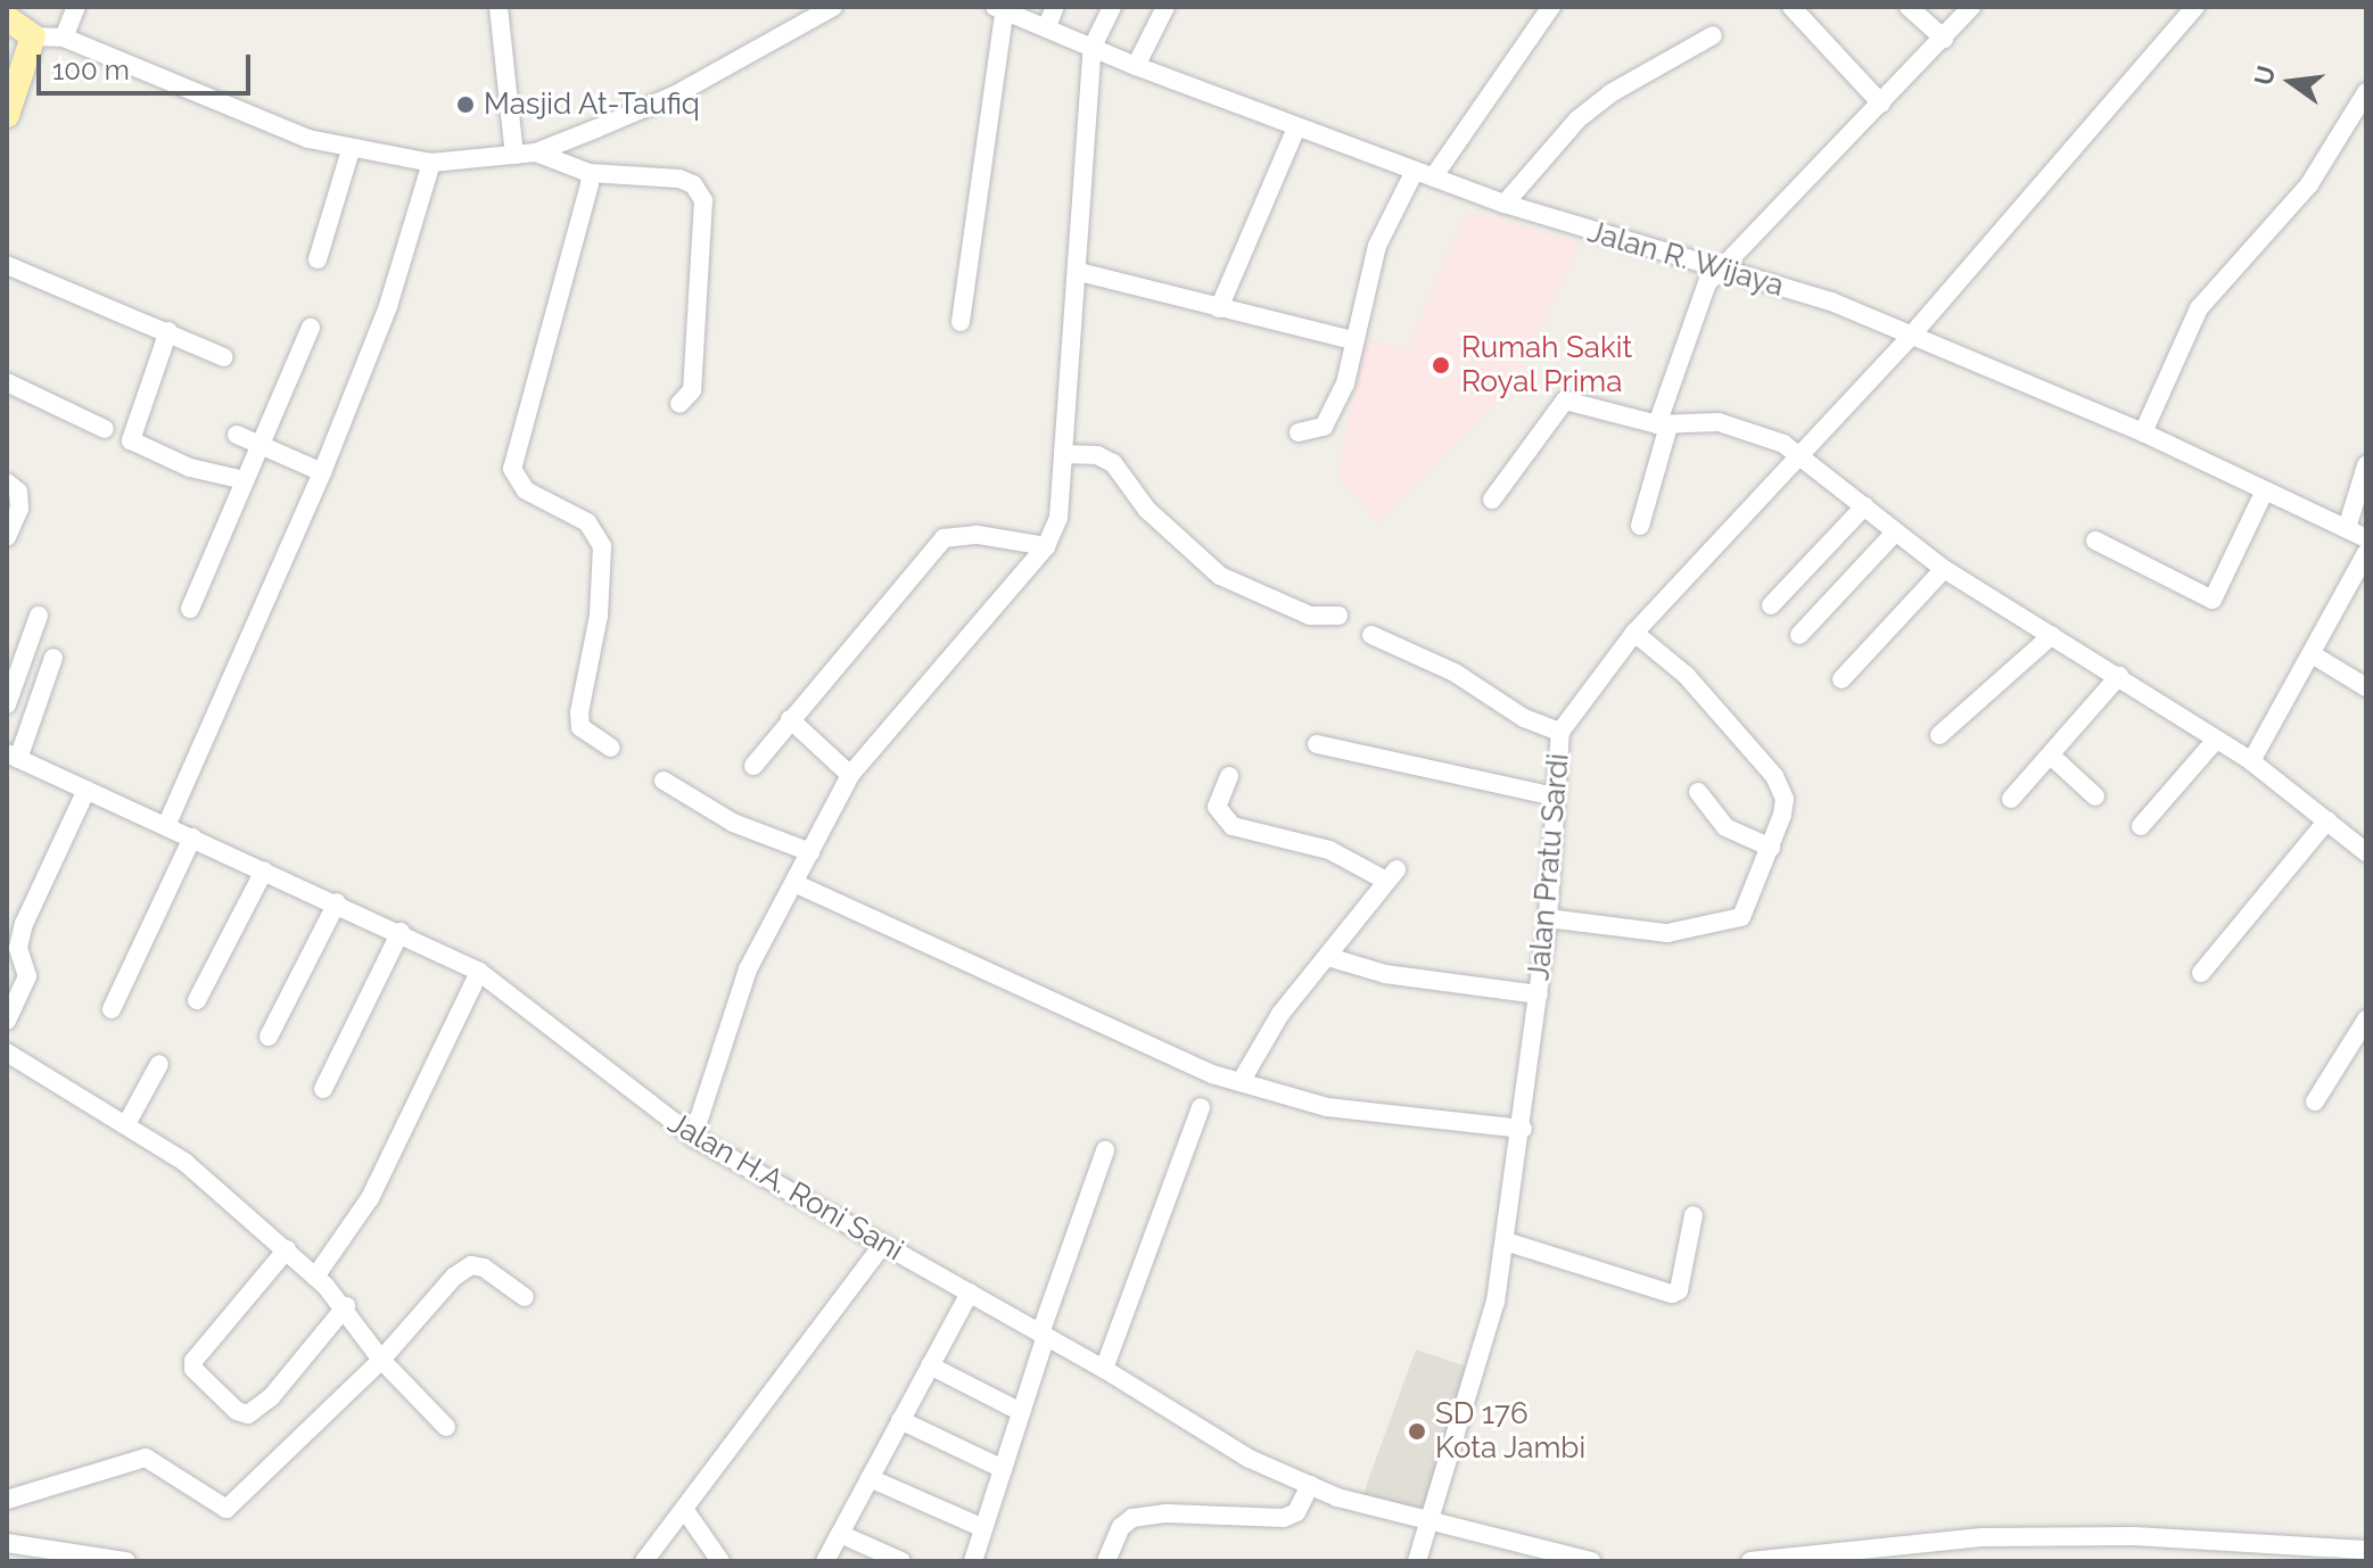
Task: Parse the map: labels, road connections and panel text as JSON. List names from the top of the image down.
{
  "streets": {
    "street": ["Jalan R. Wijaya", "Jalan Pratu Sardi", "Jalan H.A. Roni Sani"]
  },
  "crossings": [
    ["Jalan R. Wijaya", "Jalan Pratu Sardi"],
    ["Jalan Pratu Sardi", "Jalan H.A. Roni Sani"]
  ],
  "places": ["Masjid At-Taufiq", "Rumah Sakit Royal Prima", "SD 176 Kota Jambi"],
  "scale_bar": "100 m",
  "north": "left"
}
